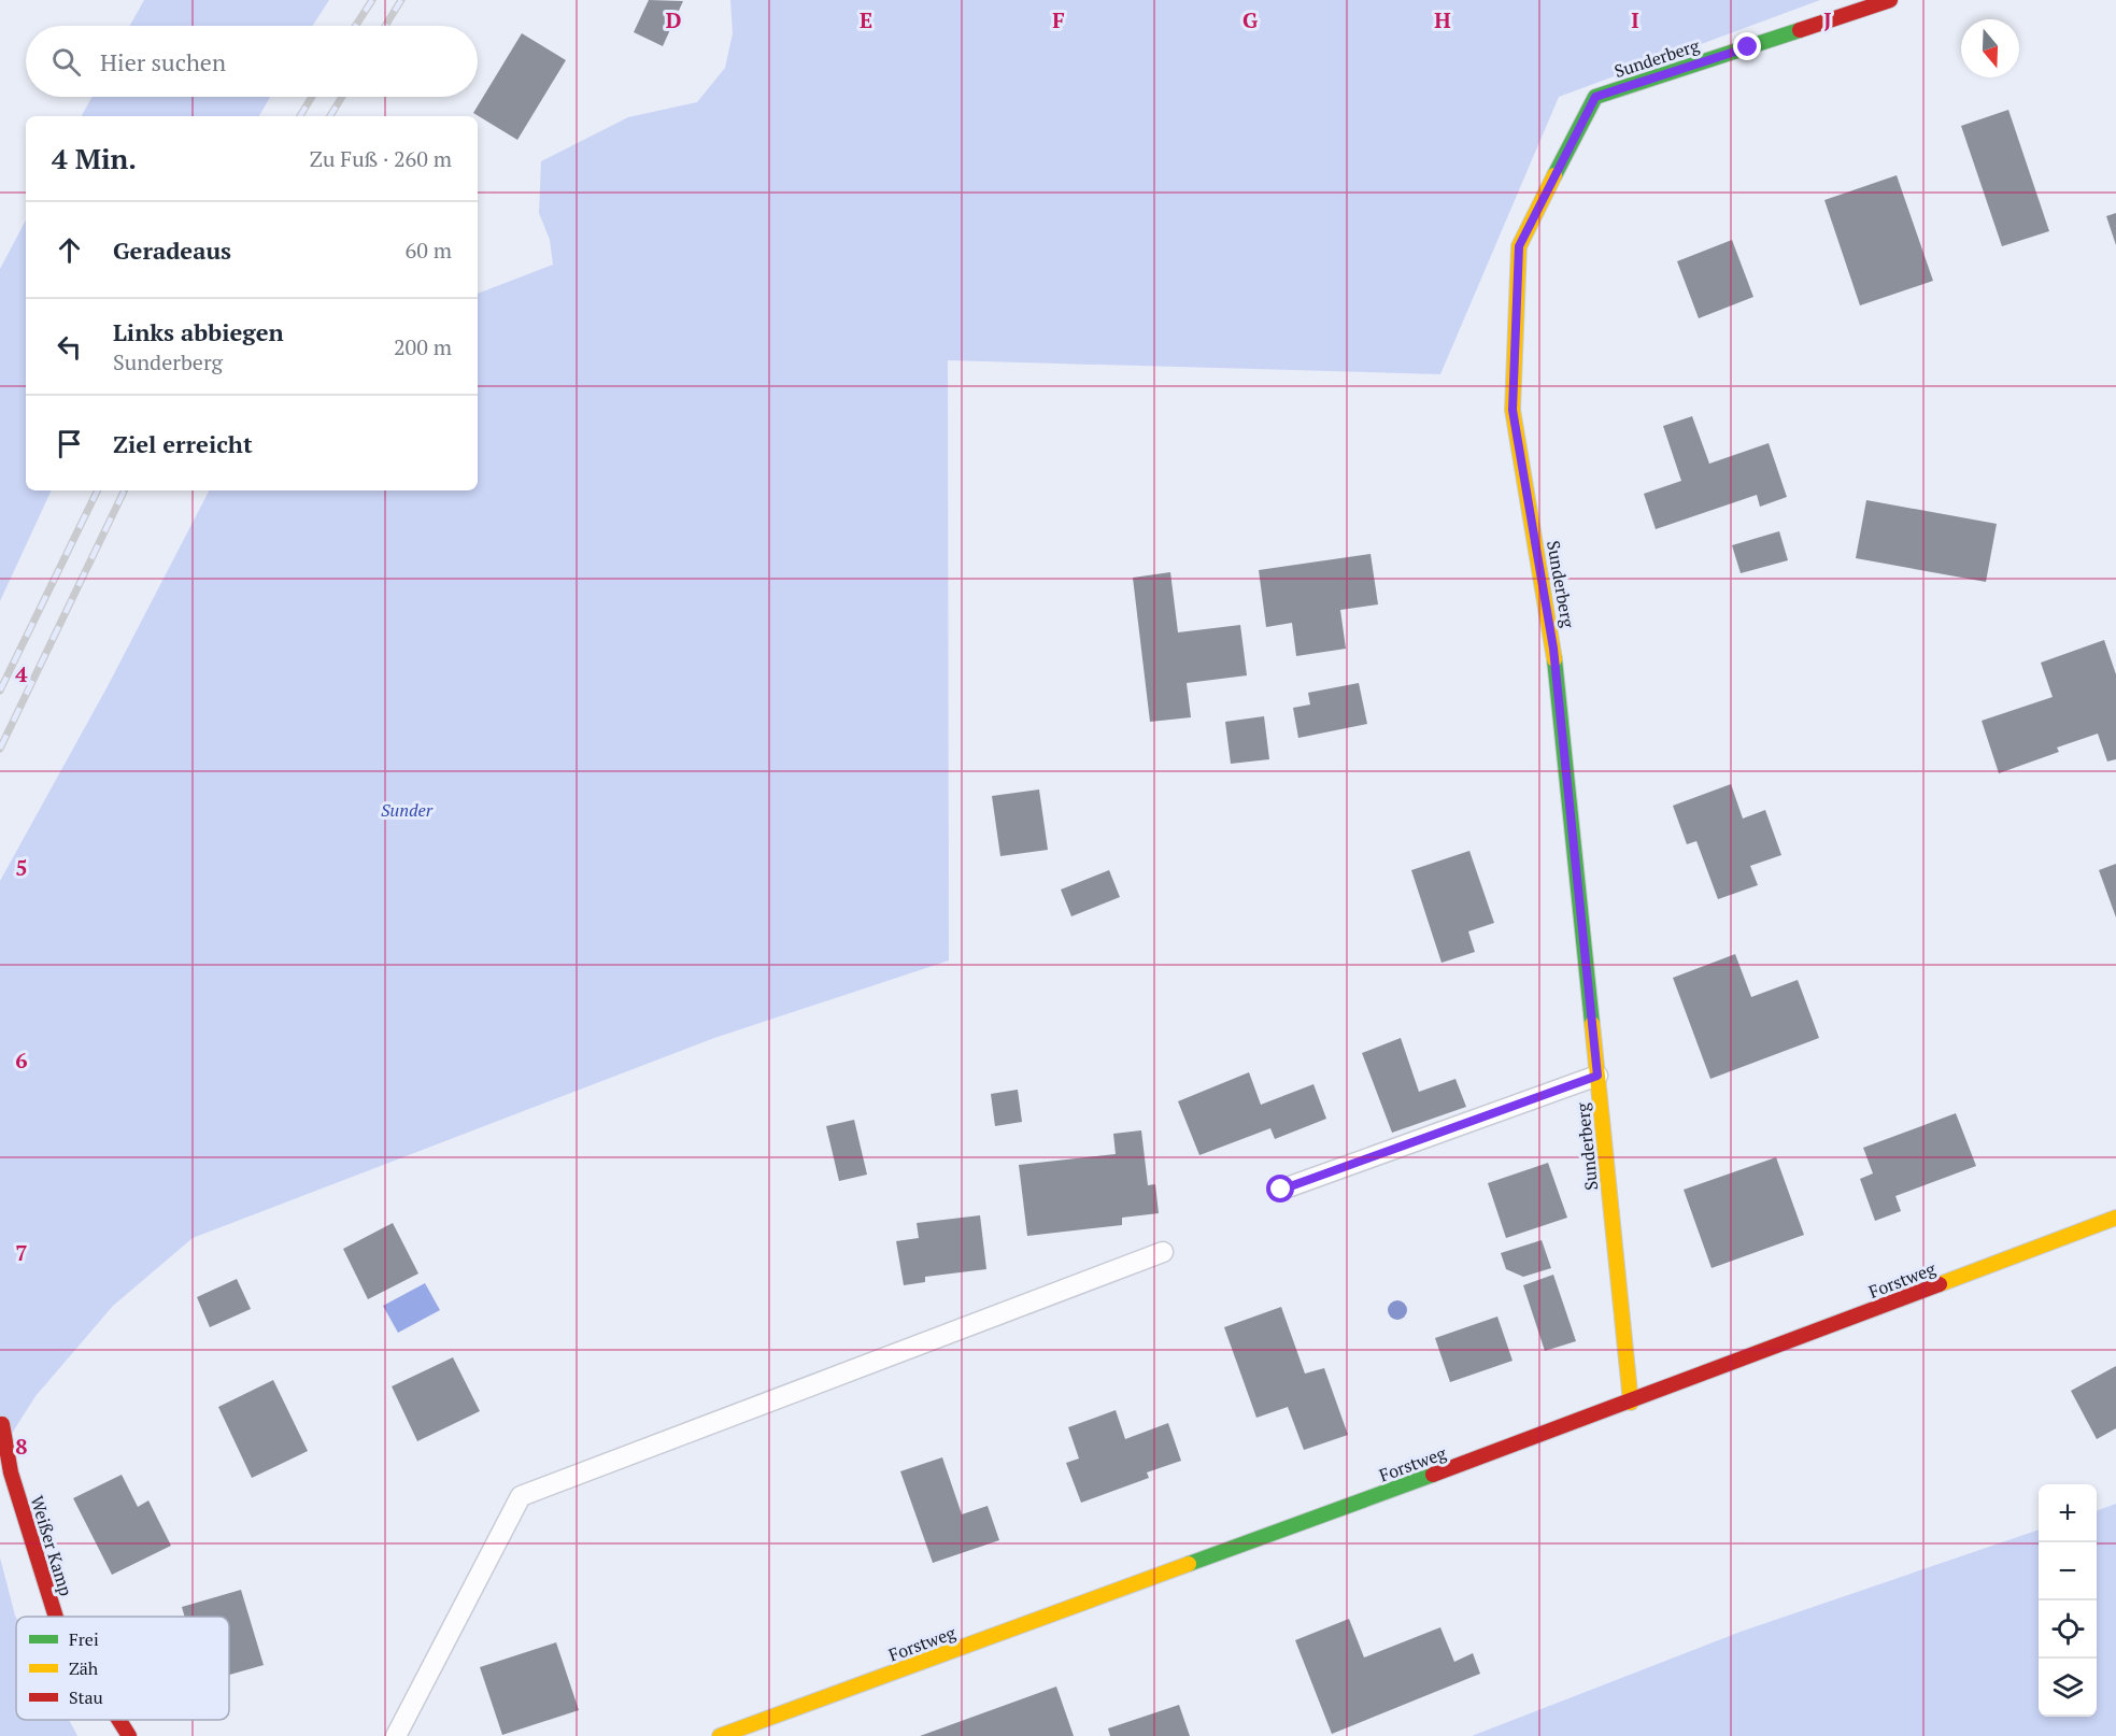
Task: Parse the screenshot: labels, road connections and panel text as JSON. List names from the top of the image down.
{
  "streets": {
    "street": ["Sunderberg", "Forstweg", "Weißer Kamp"]
  },
  "crossings": [
    ["Sunderberg", "Forstweg"]
  ],
  "parks": ["Sunder"],
  "legend": ["Frei", "Zäh", "Stau"],
  "north": "bottom",
  "page": {
    "search": "Hier suchen",
    "heading": ["4 Min.", "Zu Fuß · 260 m"],
    "list": [
      ["Geradeaus", "60 m"],
      ["Links abbiegen", "Sunderberg", "200 m"],
      "Ziel erreicht"
    ],
    "map_buttons": ["+", "−"]
  },
  "grid": {
    "columns": [
      "D",
      "E",
      "F",
      "G",
      "H",
      "I",
      "J"
    ],
    "rows": [
      "4",
      "5",
      "6",
      "7",
      "8"
    ]
  }
}
